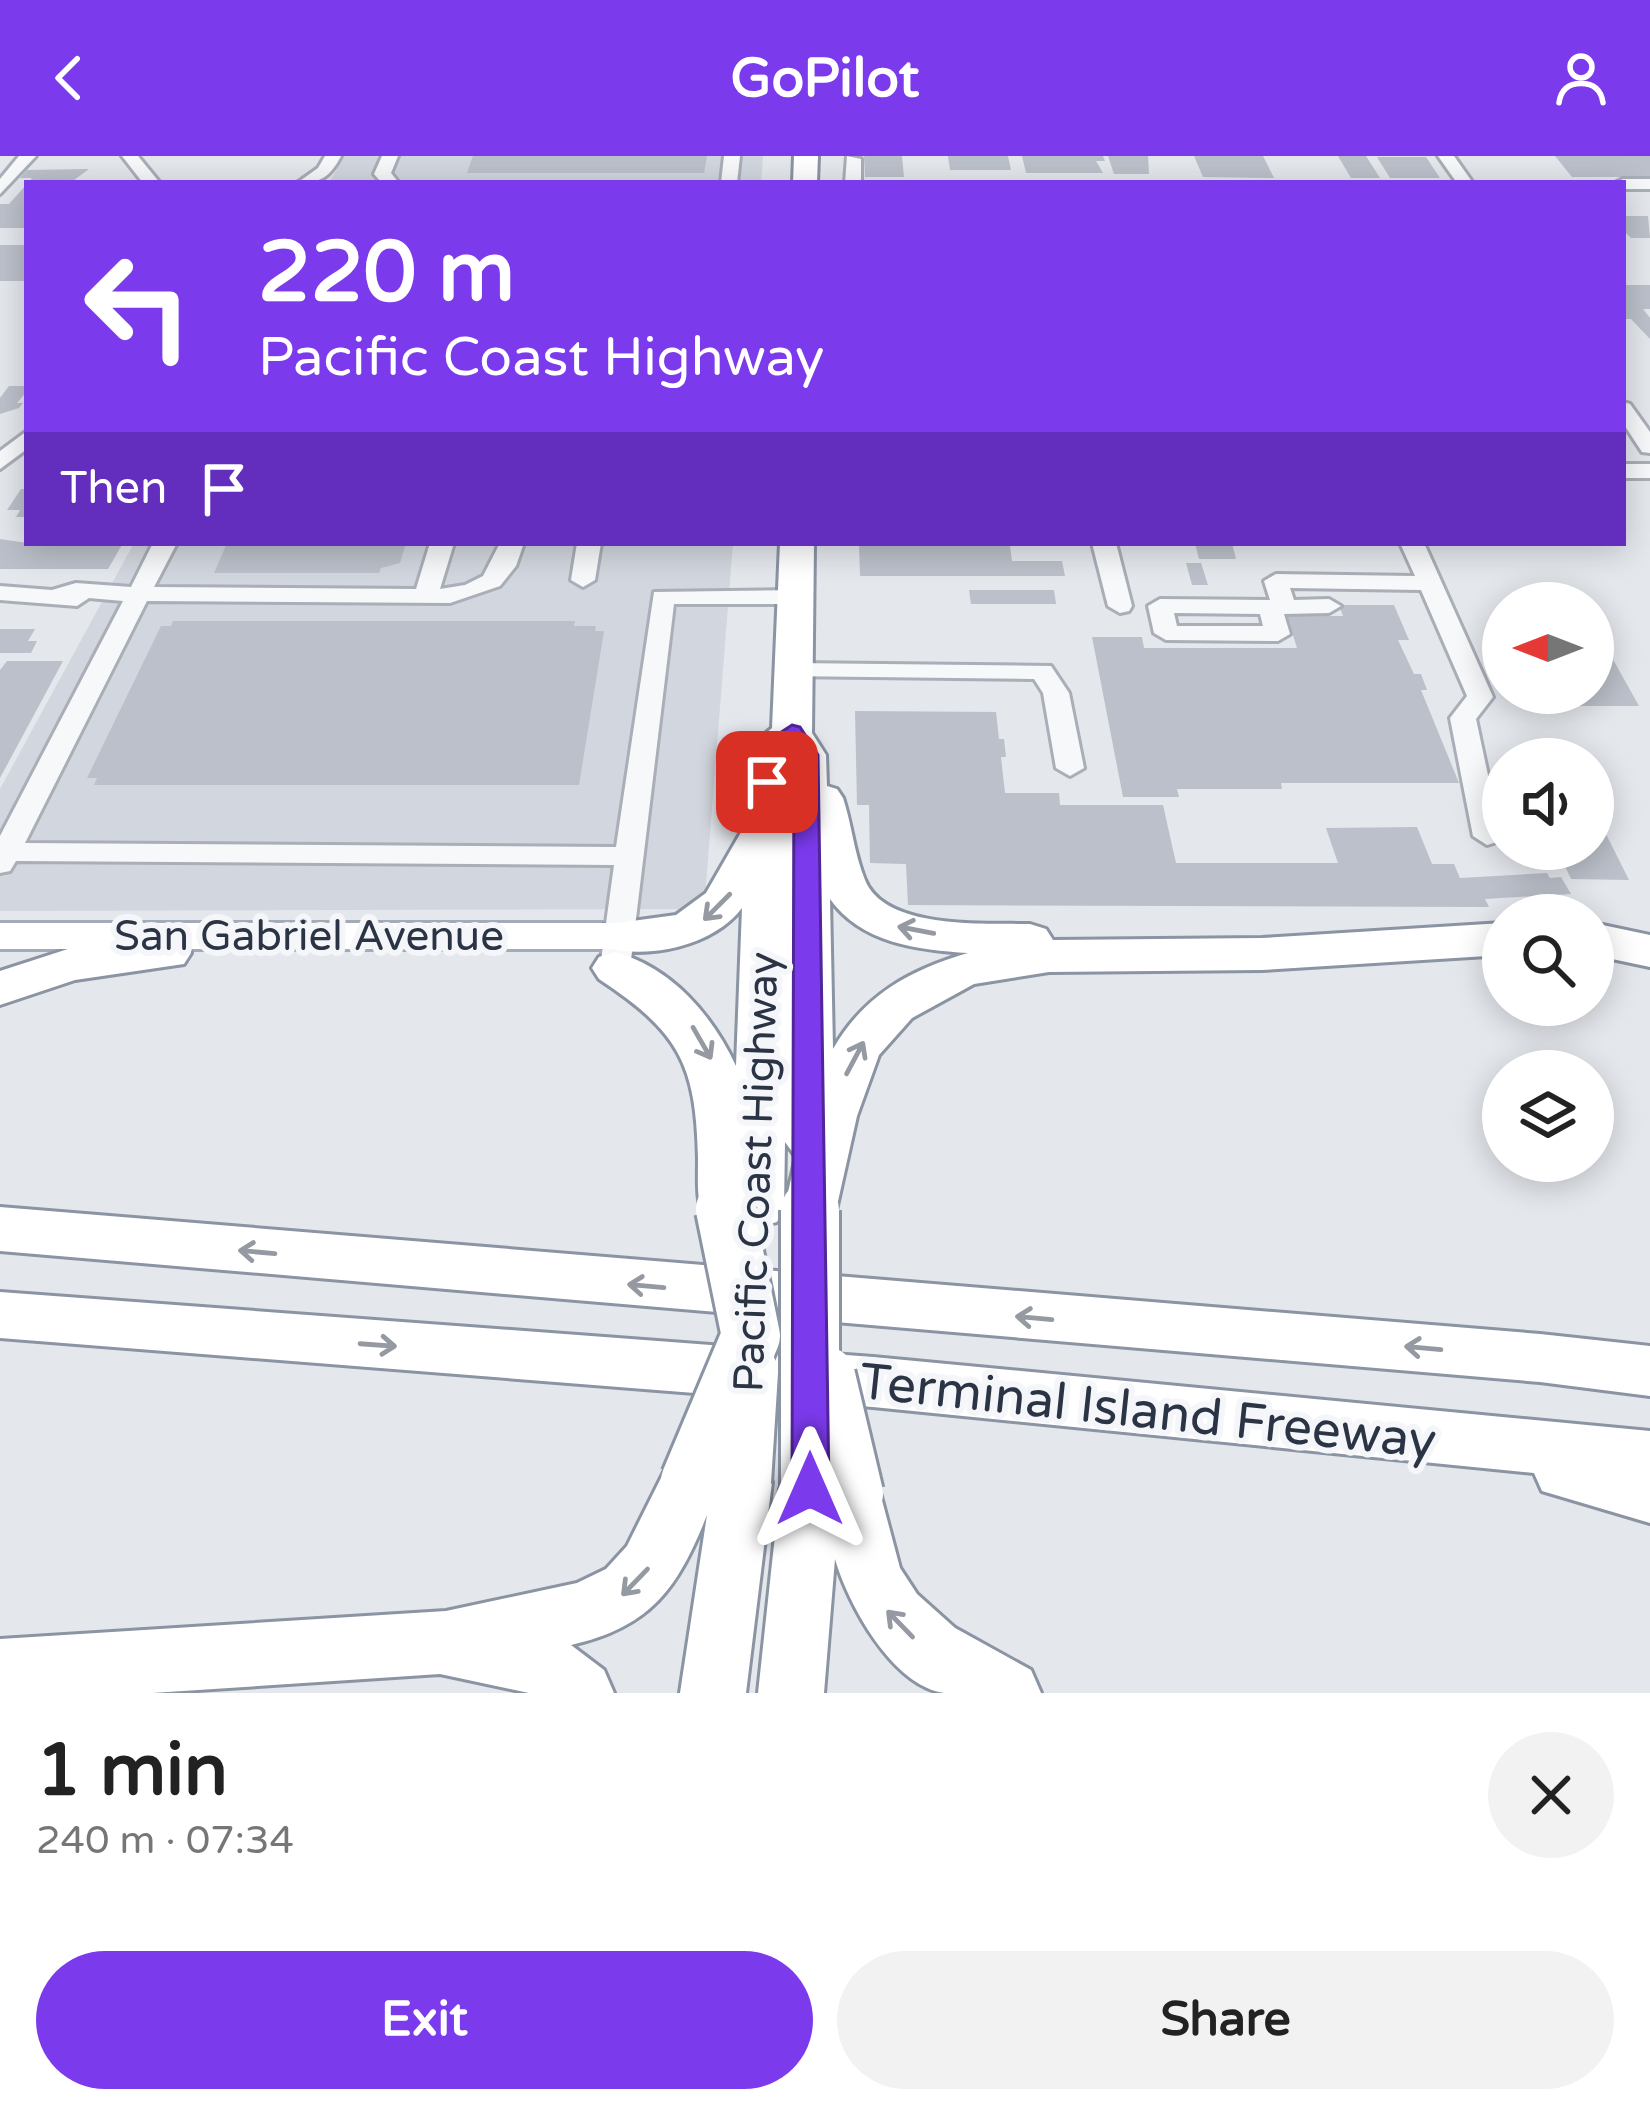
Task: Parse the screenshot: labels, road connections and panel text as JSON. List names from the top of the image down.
{
  "streets": {
    "highway": ["Pacific Coast Highway", "Terminal Island Freeway"],
    "main road": ["San Gabriel Avenue"]
  },
  "north": "left",
  "page": {
    "header": "GoPilot",
    "turn": ["220 m", "Pacific Coast Highway"],
    "then": "Then",
    "heading": ["1 min", "240 m · 07:34"],
    "buttons": ["Exit", "Share"]
  }
}
